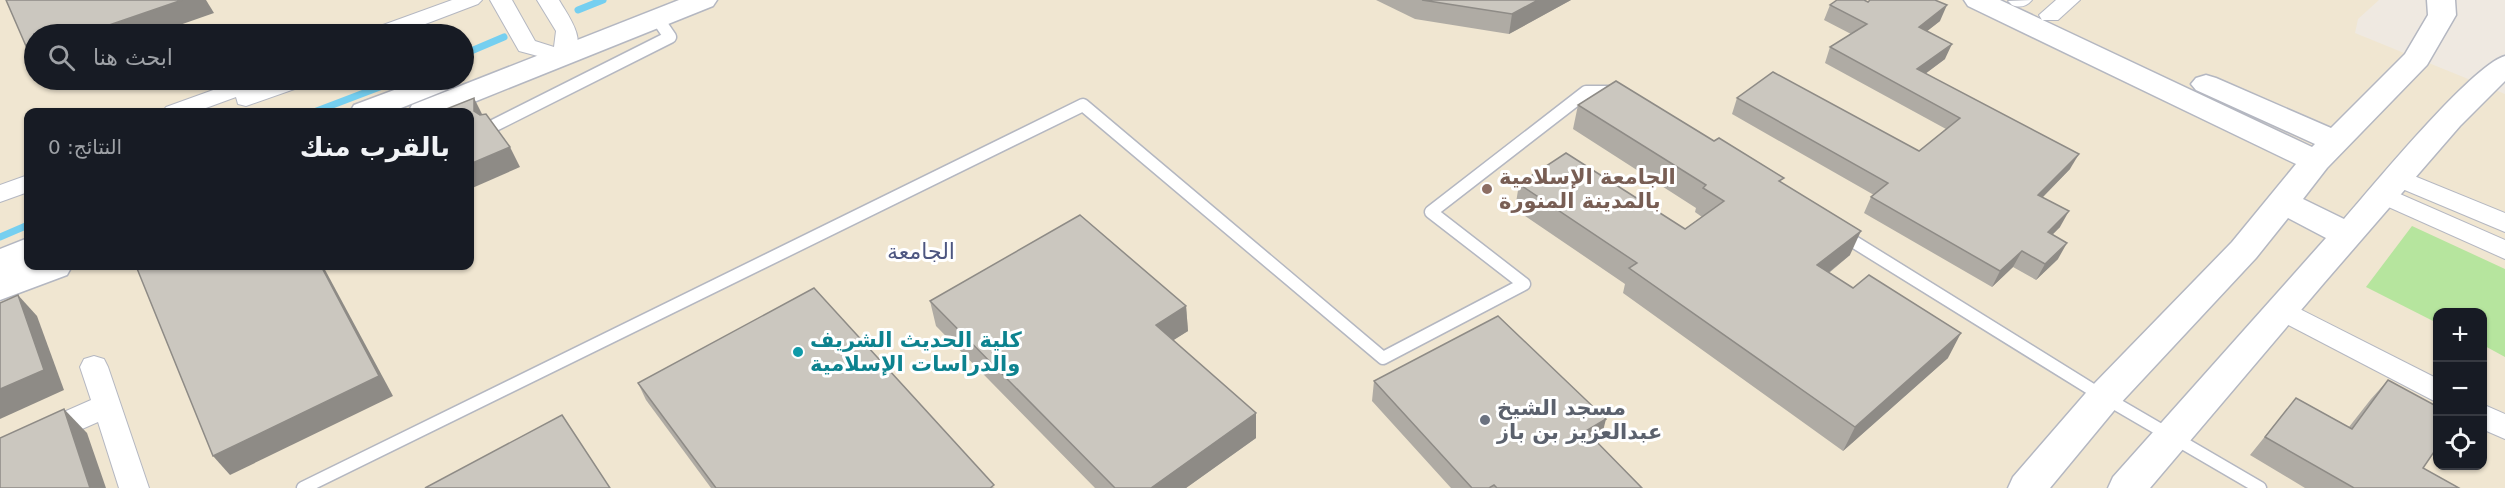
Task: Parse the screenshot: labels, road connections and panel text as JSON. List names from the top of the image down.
{
  "districts": ["الجامعة"],
  "places": ["الجامعة الإسلامية بالمدينة المنورة", "كلية الحديث الشريف والدراسات الإسلامية", "مسجد الشيخ عبدالعزيز بن باز"],
  "page": {
    "search": "ابحث هنا",
    "heading": ["بالقرب منك", "النتائج: 0"],
    "map_buttons": ["+", "−"]
  }
}
